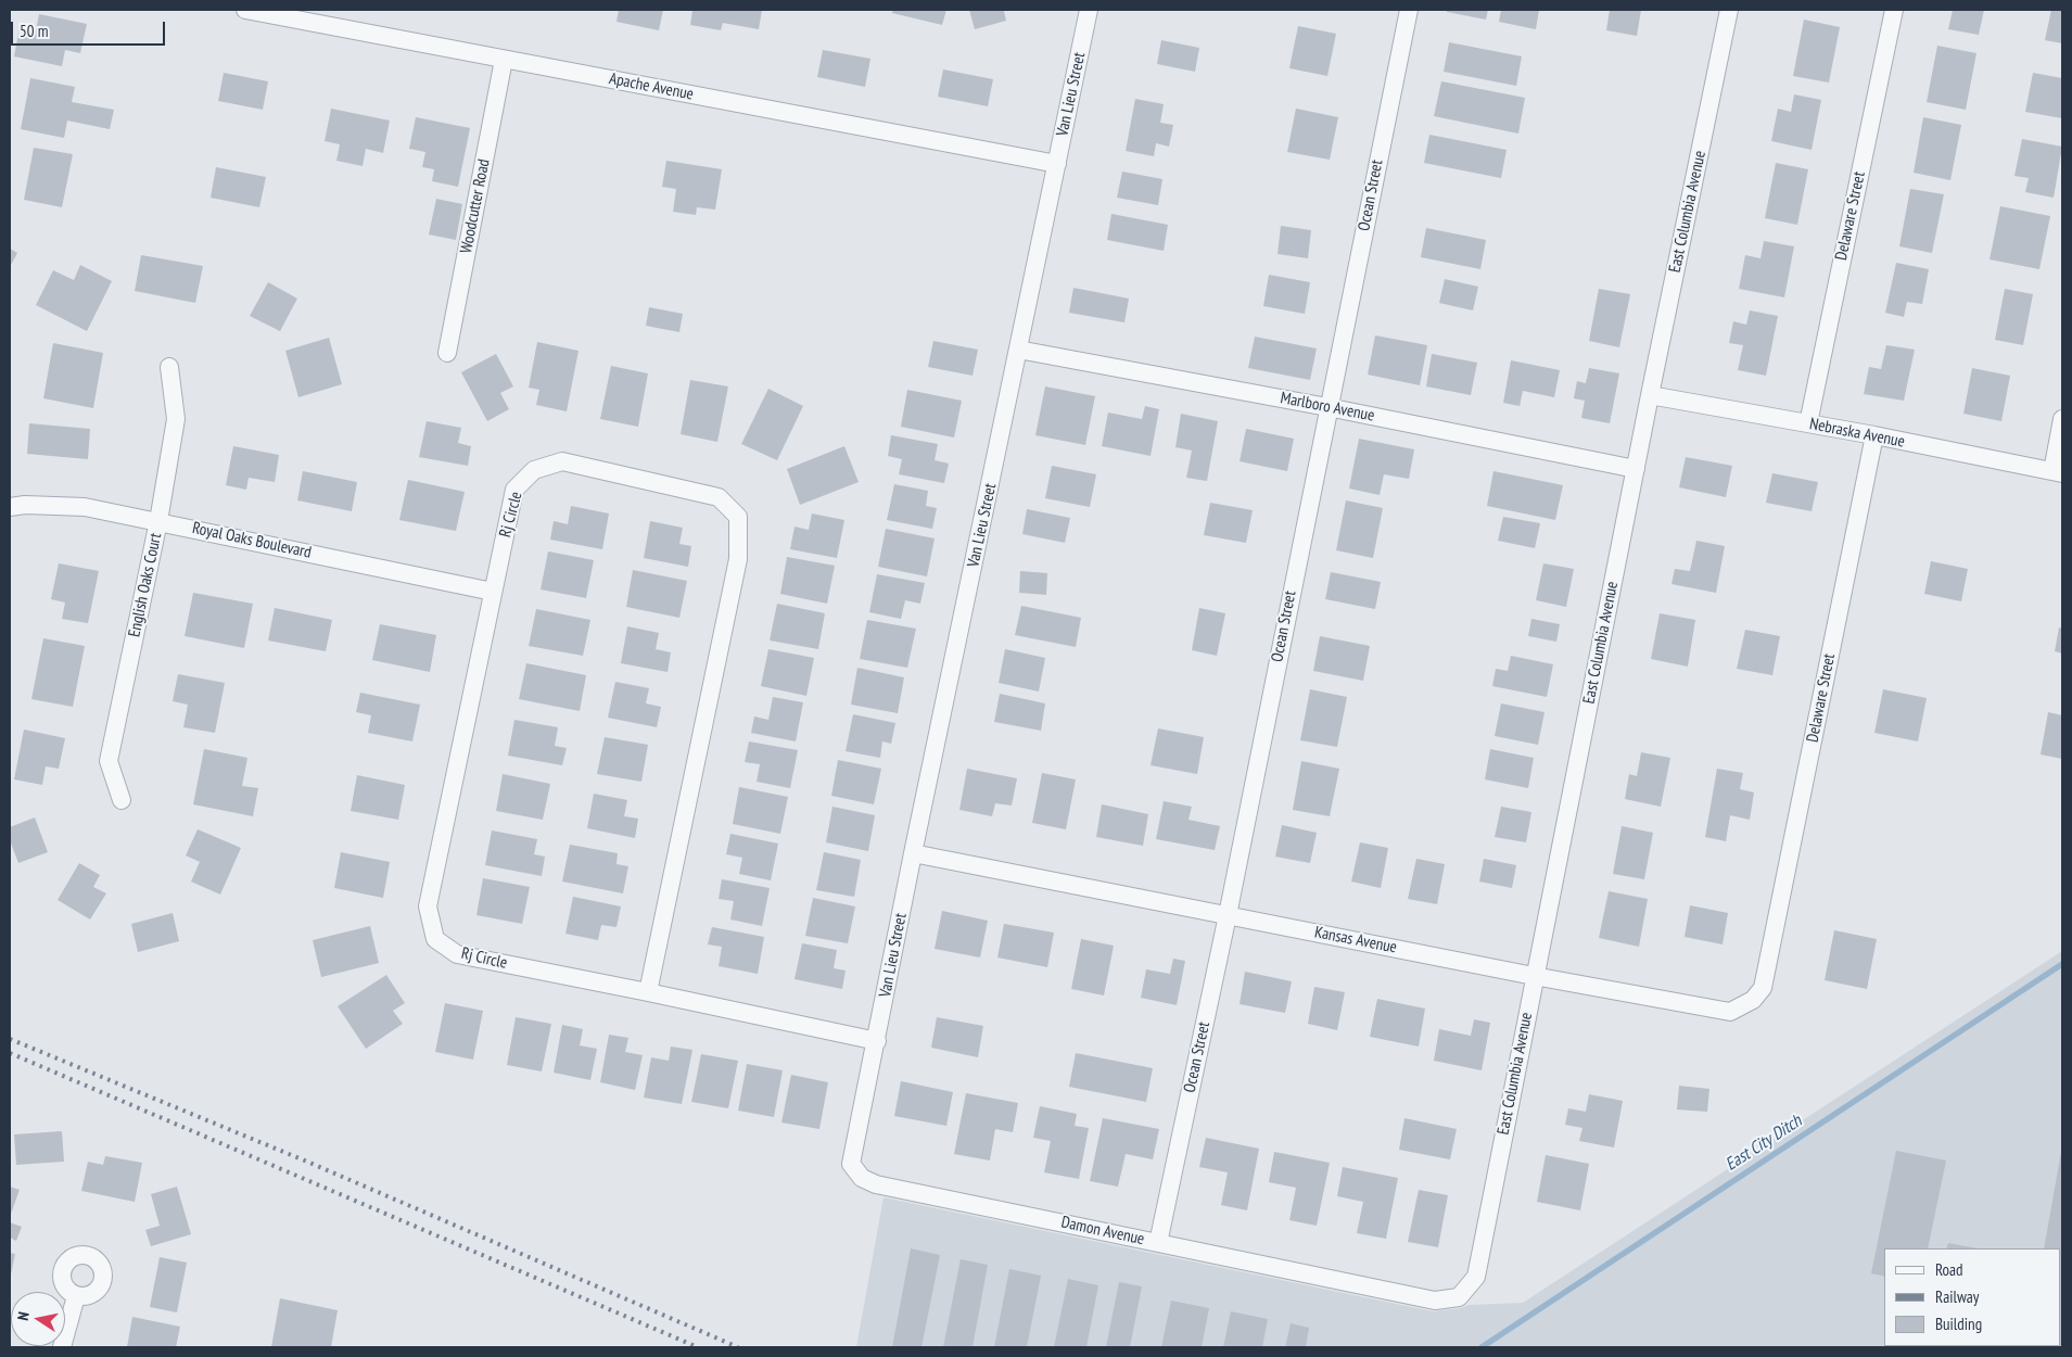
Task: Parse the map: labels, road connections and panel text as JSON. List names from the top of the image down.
{
  "streets": {
    "street": [
      "Apache Avenue",
      "Van Lieu Street",
      "Ocean Street",
      "Woodcutter Road",
      "East Columbia Avenue",
      "Delaware Street",
      "Marlboro Avenue",
      "Nebraska Avenue",
      "Rj Circle",
      "Royal Oaks Boulevard",
      "English Oaks Court",
      "Kansas Avenue",
      "Damon Avenue"
    ]
  },
  "crossings": [
    ["Apache Avenue", "Van Lieu Street"],
    ["Apache Avenue", "Woodcutter Road"],
    ["Van Lieu Street", "Marlboro Avenue"],
    ["Van Lieu Street", "Rj Circle"],
    ["Van Lieu Street", "Kansas Avenue"],
    ["Van Lieu Street", "Damon Avenue"],
    ["Ocean Street", "Marlboro Avenue"],
    ["Ocean Street", "Kansas Avenue"],
    ["Ocean Street", "Damon Avenue"],
    ["East Columbia Avenue", "Marlboro Avenue"],
    ["East Columbia Avenue", "Nebraska Avenue"],
    ["East Columbia Avenue", "Kansas Avenue"],
    ["East Columbia Avenue", "Damon Avenue"],
    ["Delaware Street", "Nebraska Avenue"],
    ["Delaware Street", "Kansas Avenue"],
    ["Rj Circle", "Royal Oaks Boulevard"],
    ["Rj Circle", "Damon Avenue"],
    ["Royal Oaks Boulevard", "English Oaks Court"]
  ],
  "water": ["East City Ditch"],
  "legend": ["Road", "Railway", "Building"],
  "scale_bar": "50 m",
  "north": "left"
}
